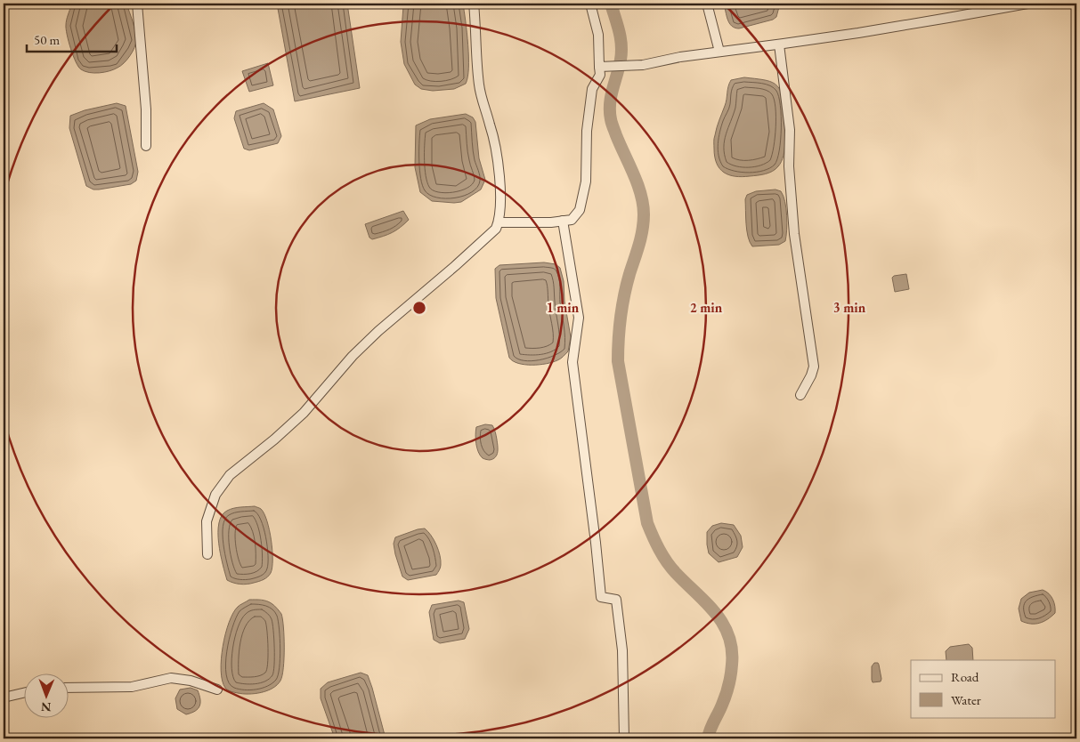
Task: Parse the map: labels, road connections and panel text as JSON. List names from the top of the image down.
{
  "legend": ["Road", "Water"],
  "scale_bar": "50 m",
  "north": "bottom",
  "rings": ["1 min", "2 min", "3 min"]
}
